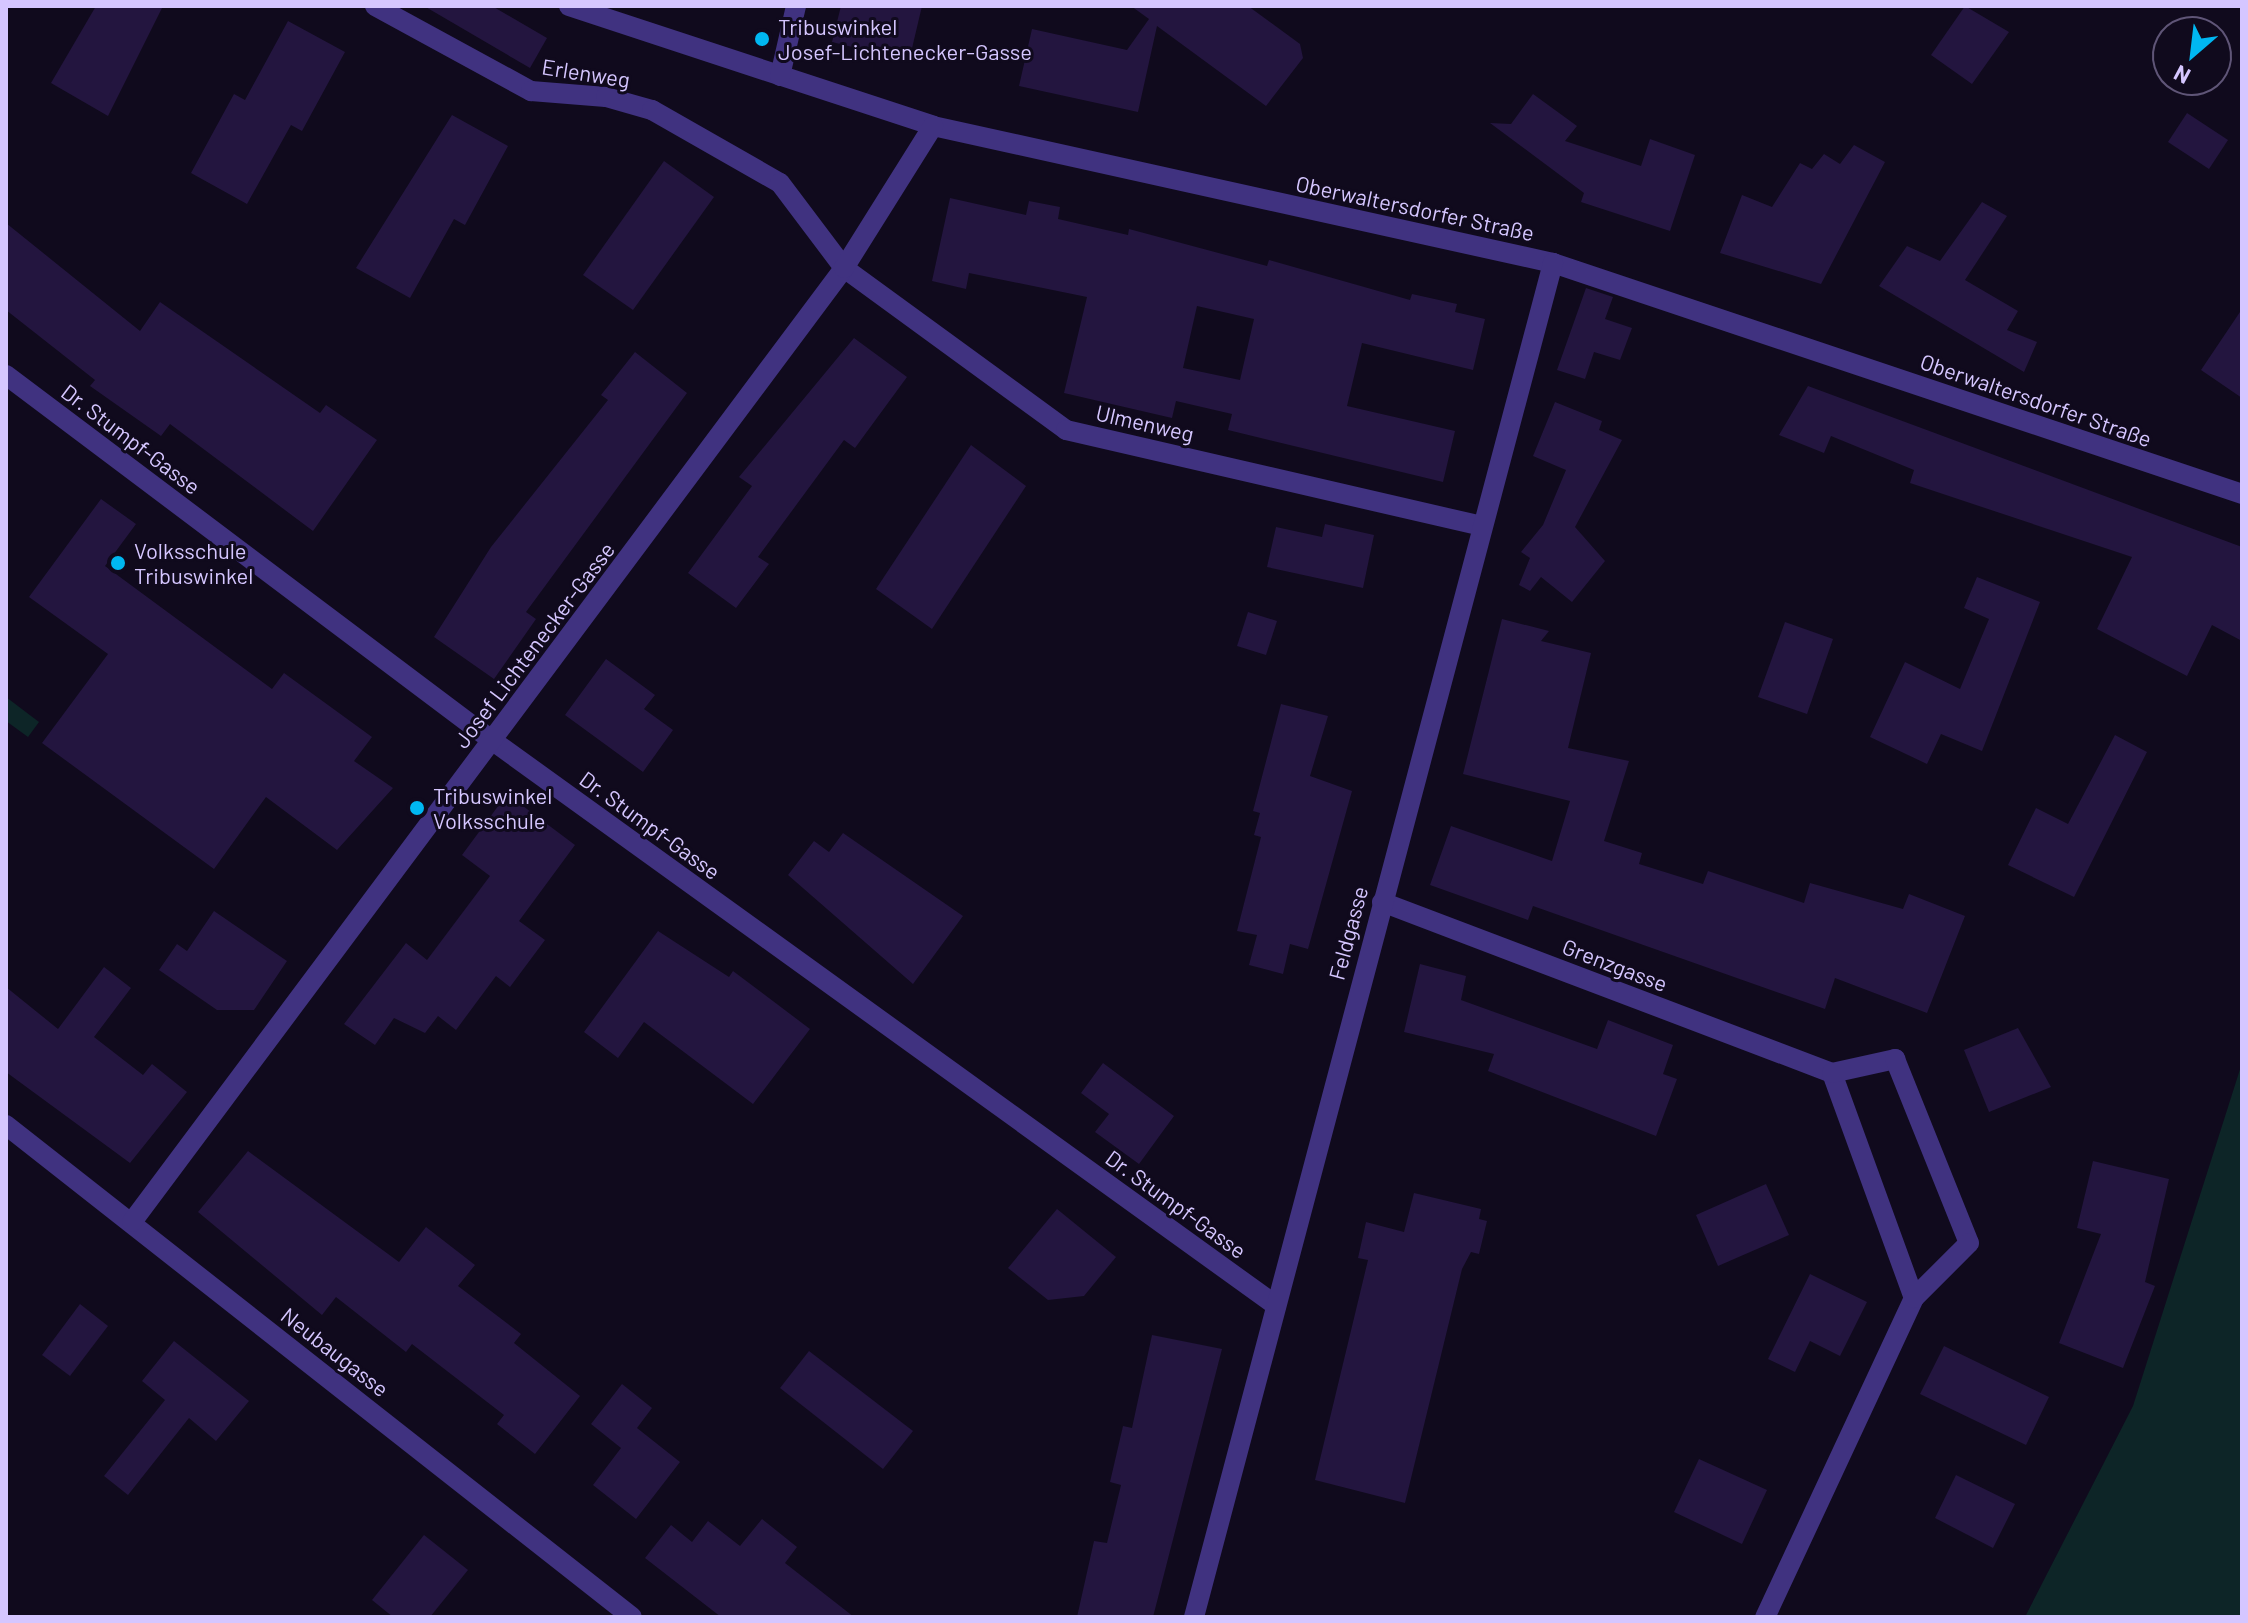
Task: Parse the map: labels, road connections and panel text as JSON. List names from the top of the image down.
{
  "streets": {
    "street": [
      "Erlenweg",
      "Oberwaltersdorfer Straße",
      "Ulmenweg",
      "Dr. Stumpf-Gasse",
      "Josef Lichtenecker-Gasse",
      "Feldgasse",
      "Grenzgasse",
      "Neubaugasse"
    ]
  },
  "crossings": [
    ["Erlenweg", "Ulmenweg"],
    ["Erlenweg", "Josef Lichtenecker-Gasse"],
    ["Oberwaltersdorfer Straße", "Josef Lichtenecker-Gasse"],
    ["Oberwaltersdorfer Straße", "Feldgasse"],
    ["Ulmenweg", "Josef Lichtenecker-Gasse"],
    ["Ulmenweg", "Feldgasse"],
    ["Dr. Stumpf-Gasse", "Josef Lichtenecker-Gasse"],
    ["Dr. Stumpf-Gasse", "Feldgasse"],
    ["Josef Lichtenecker-Gasse", "Neubaugasse"],
    ["Feldgasse", "Grenzgasse"]
  ],
  "places": ["Tribuswinkel Josef-Lichtenecker-Gasse", "Volksschule Tribuswinkel", "Tribuswinkel Volksschule"],
  "north": "bottom left"
}
